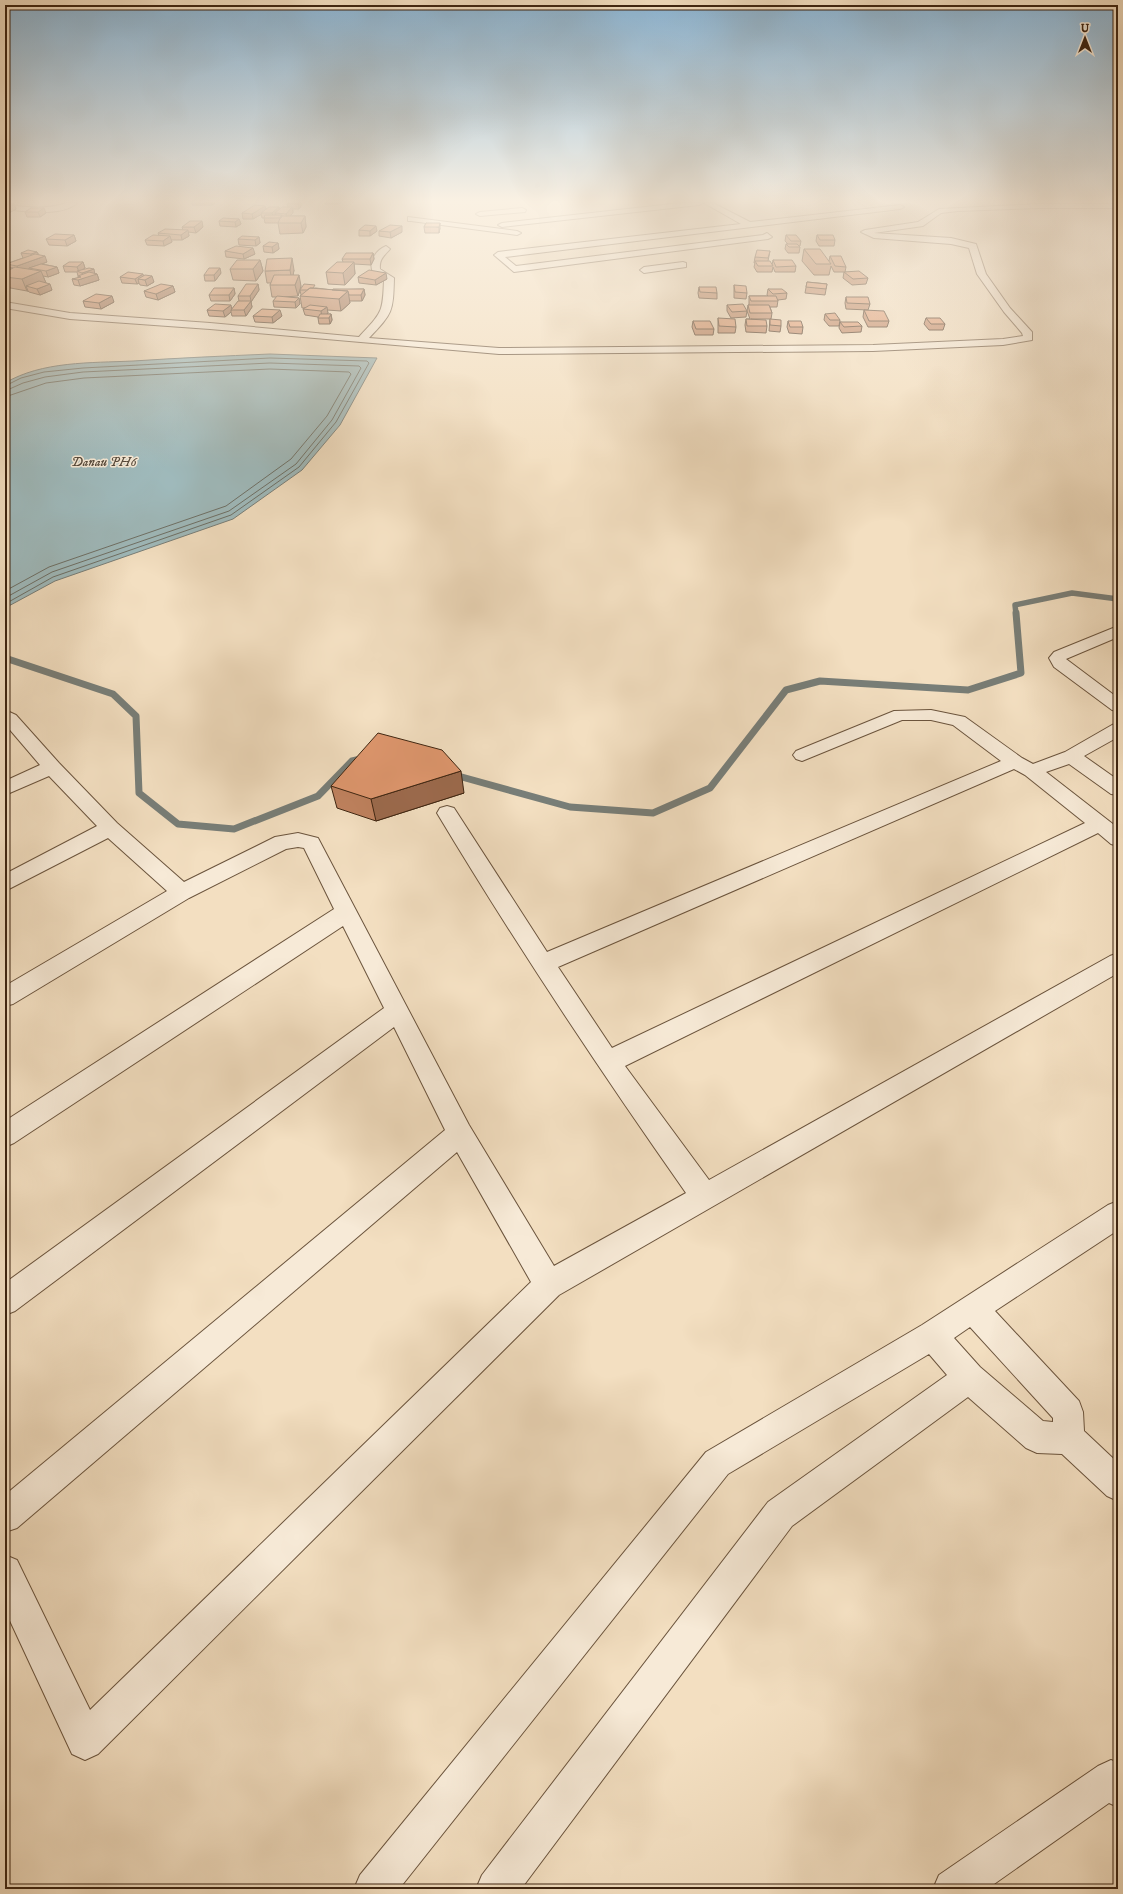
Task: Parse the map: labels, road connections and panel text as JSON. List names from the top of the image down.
{
  "water": ["Danau PH6"],
  "north": "top"
}
